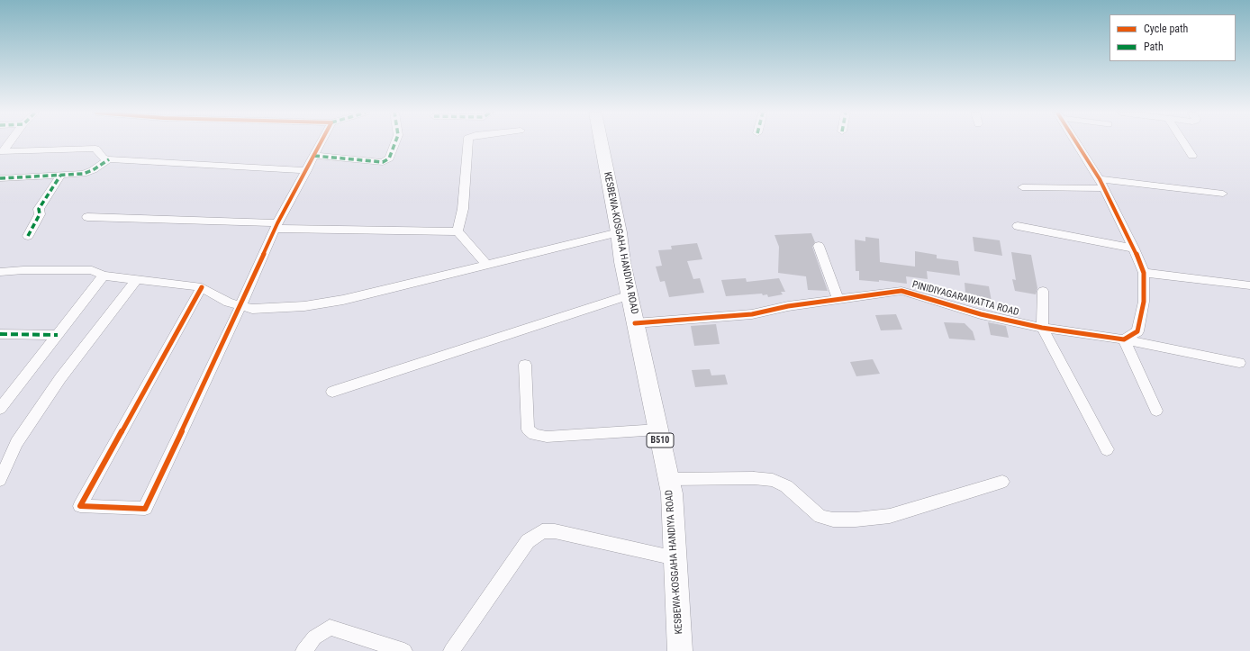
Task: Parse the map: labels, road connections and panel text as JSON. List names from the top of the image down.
{
  "streets": {
    "main road": ["KESBEWA-KOSGAHA HANDIYA ROAD", "B510"],
    "street": ["PINIDIYAGARAWATTA ROAD"]
  },
  "crossings": [
    ["KESBEWA-KOSGAHA HANDIYA ROAD", "PINIDIYAGARAWATTA ROAD"]
  ],
  "legend": ["Cycle path", "Path"]
}
